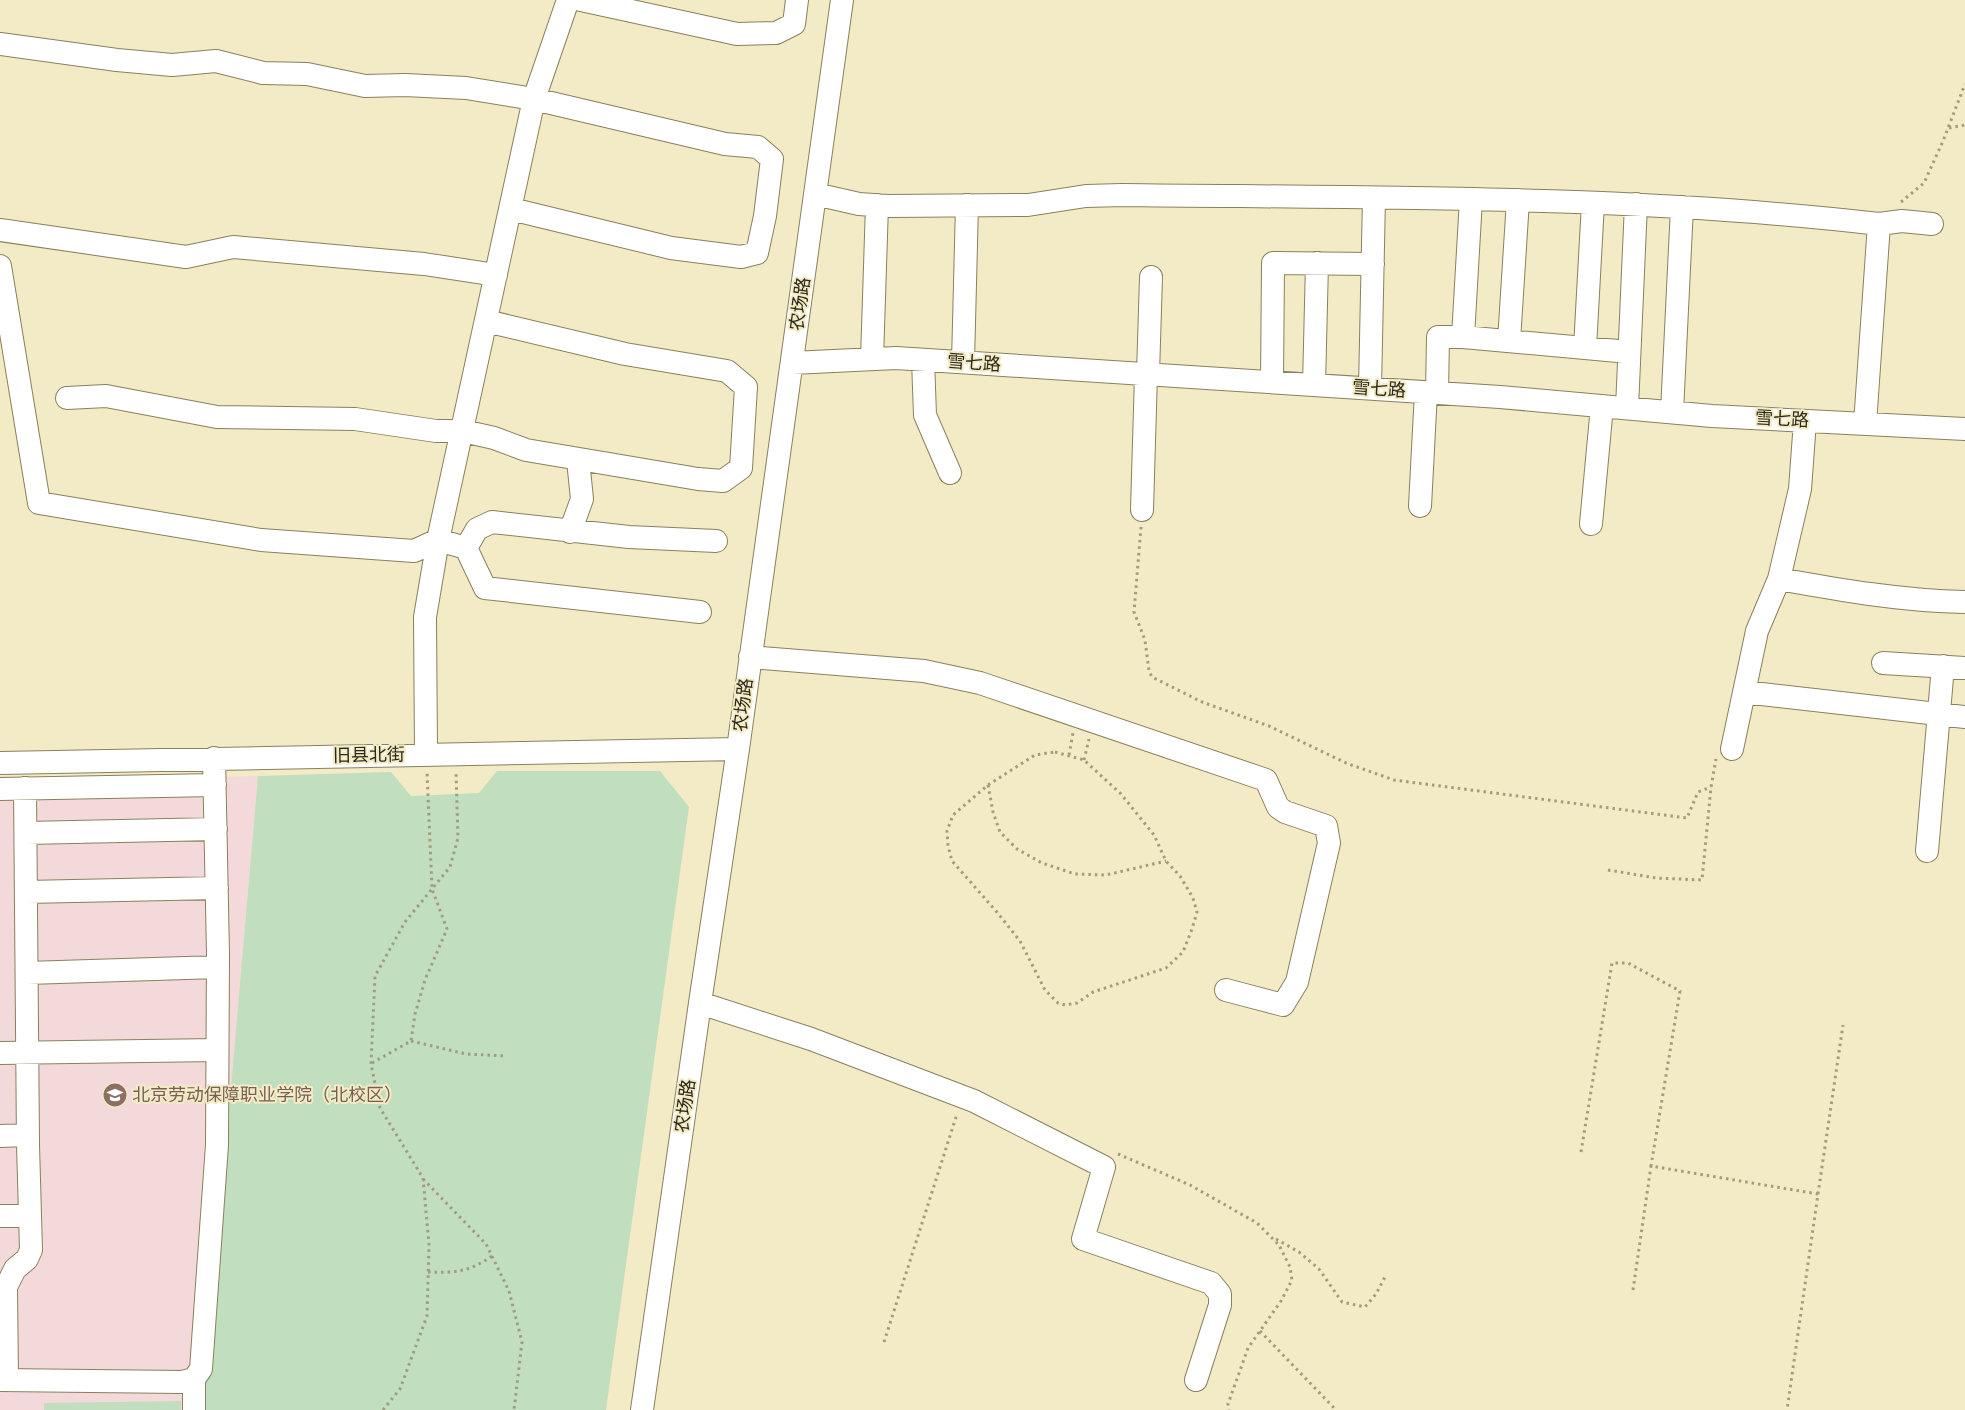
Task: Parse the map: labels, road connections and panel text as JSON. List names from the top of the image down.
{
  "streets": {
    "street": ["农场路", "雪七路", "旧县北街"]
  },
  "crossings": [
    ["农场路", "雪七路"],
    ["农场路", "旧县北街"]
  ],
  "places": {
    "school or university": ["北京劳动保障职业学院（北校区）"]
  }
}
